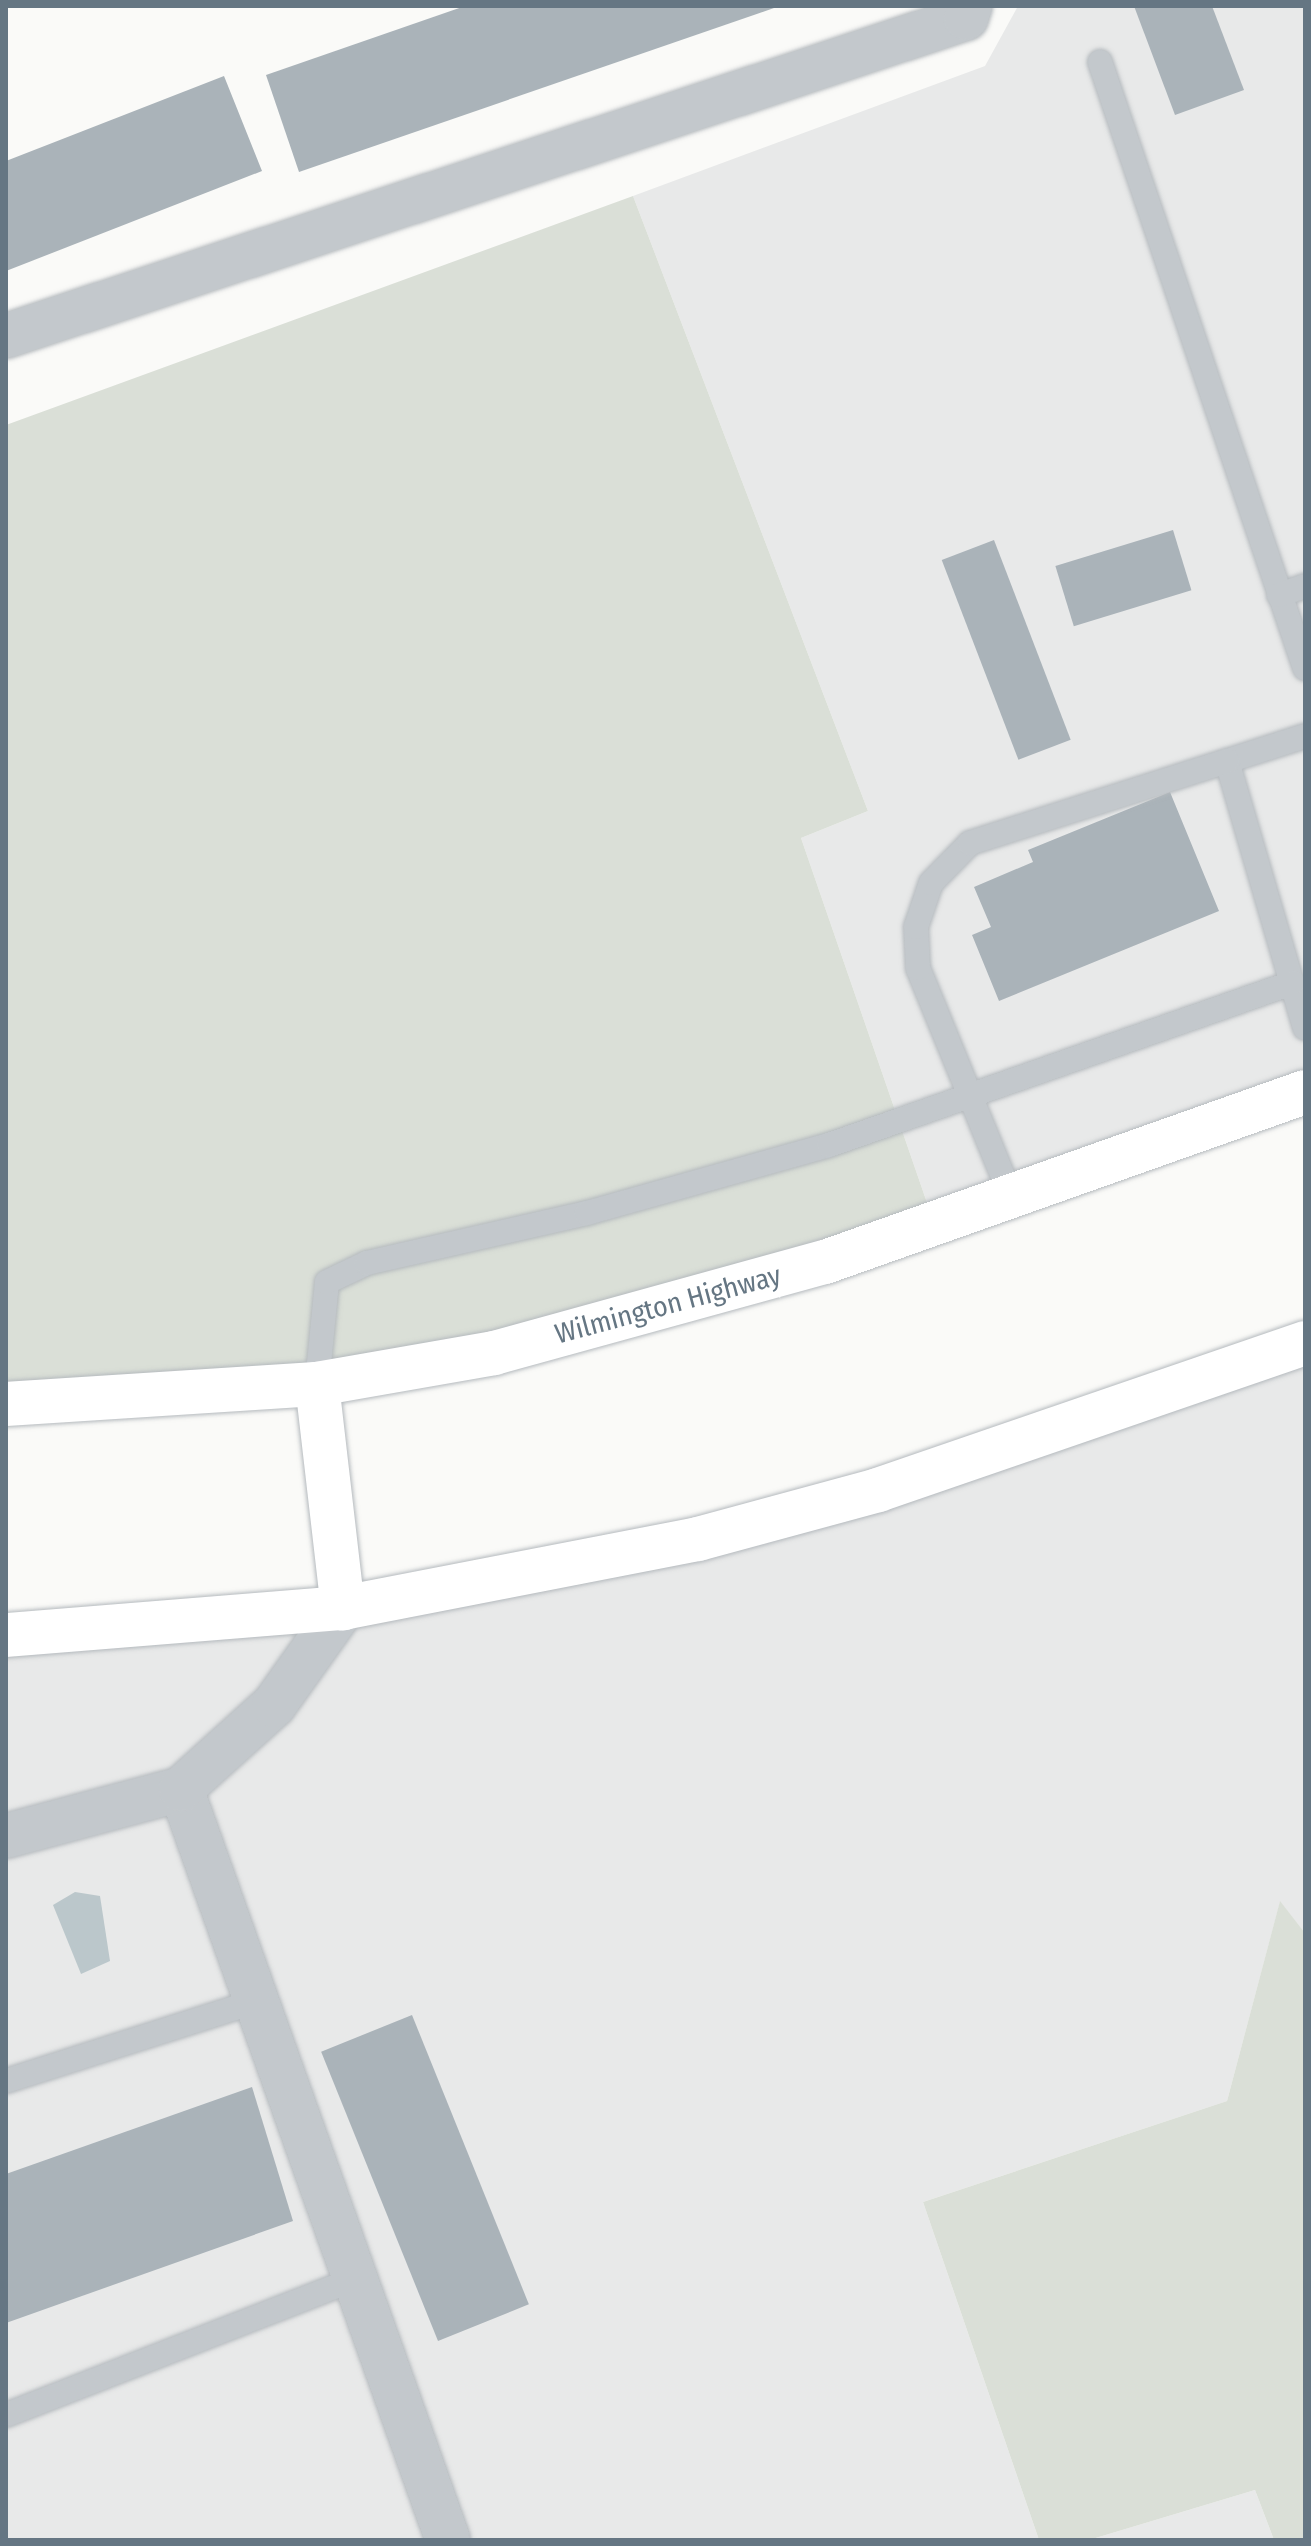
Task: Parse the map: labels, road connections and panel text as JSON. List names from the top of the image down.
{
  "streets": {
    "main road": ["Wilmington Highway"]
  }
}
